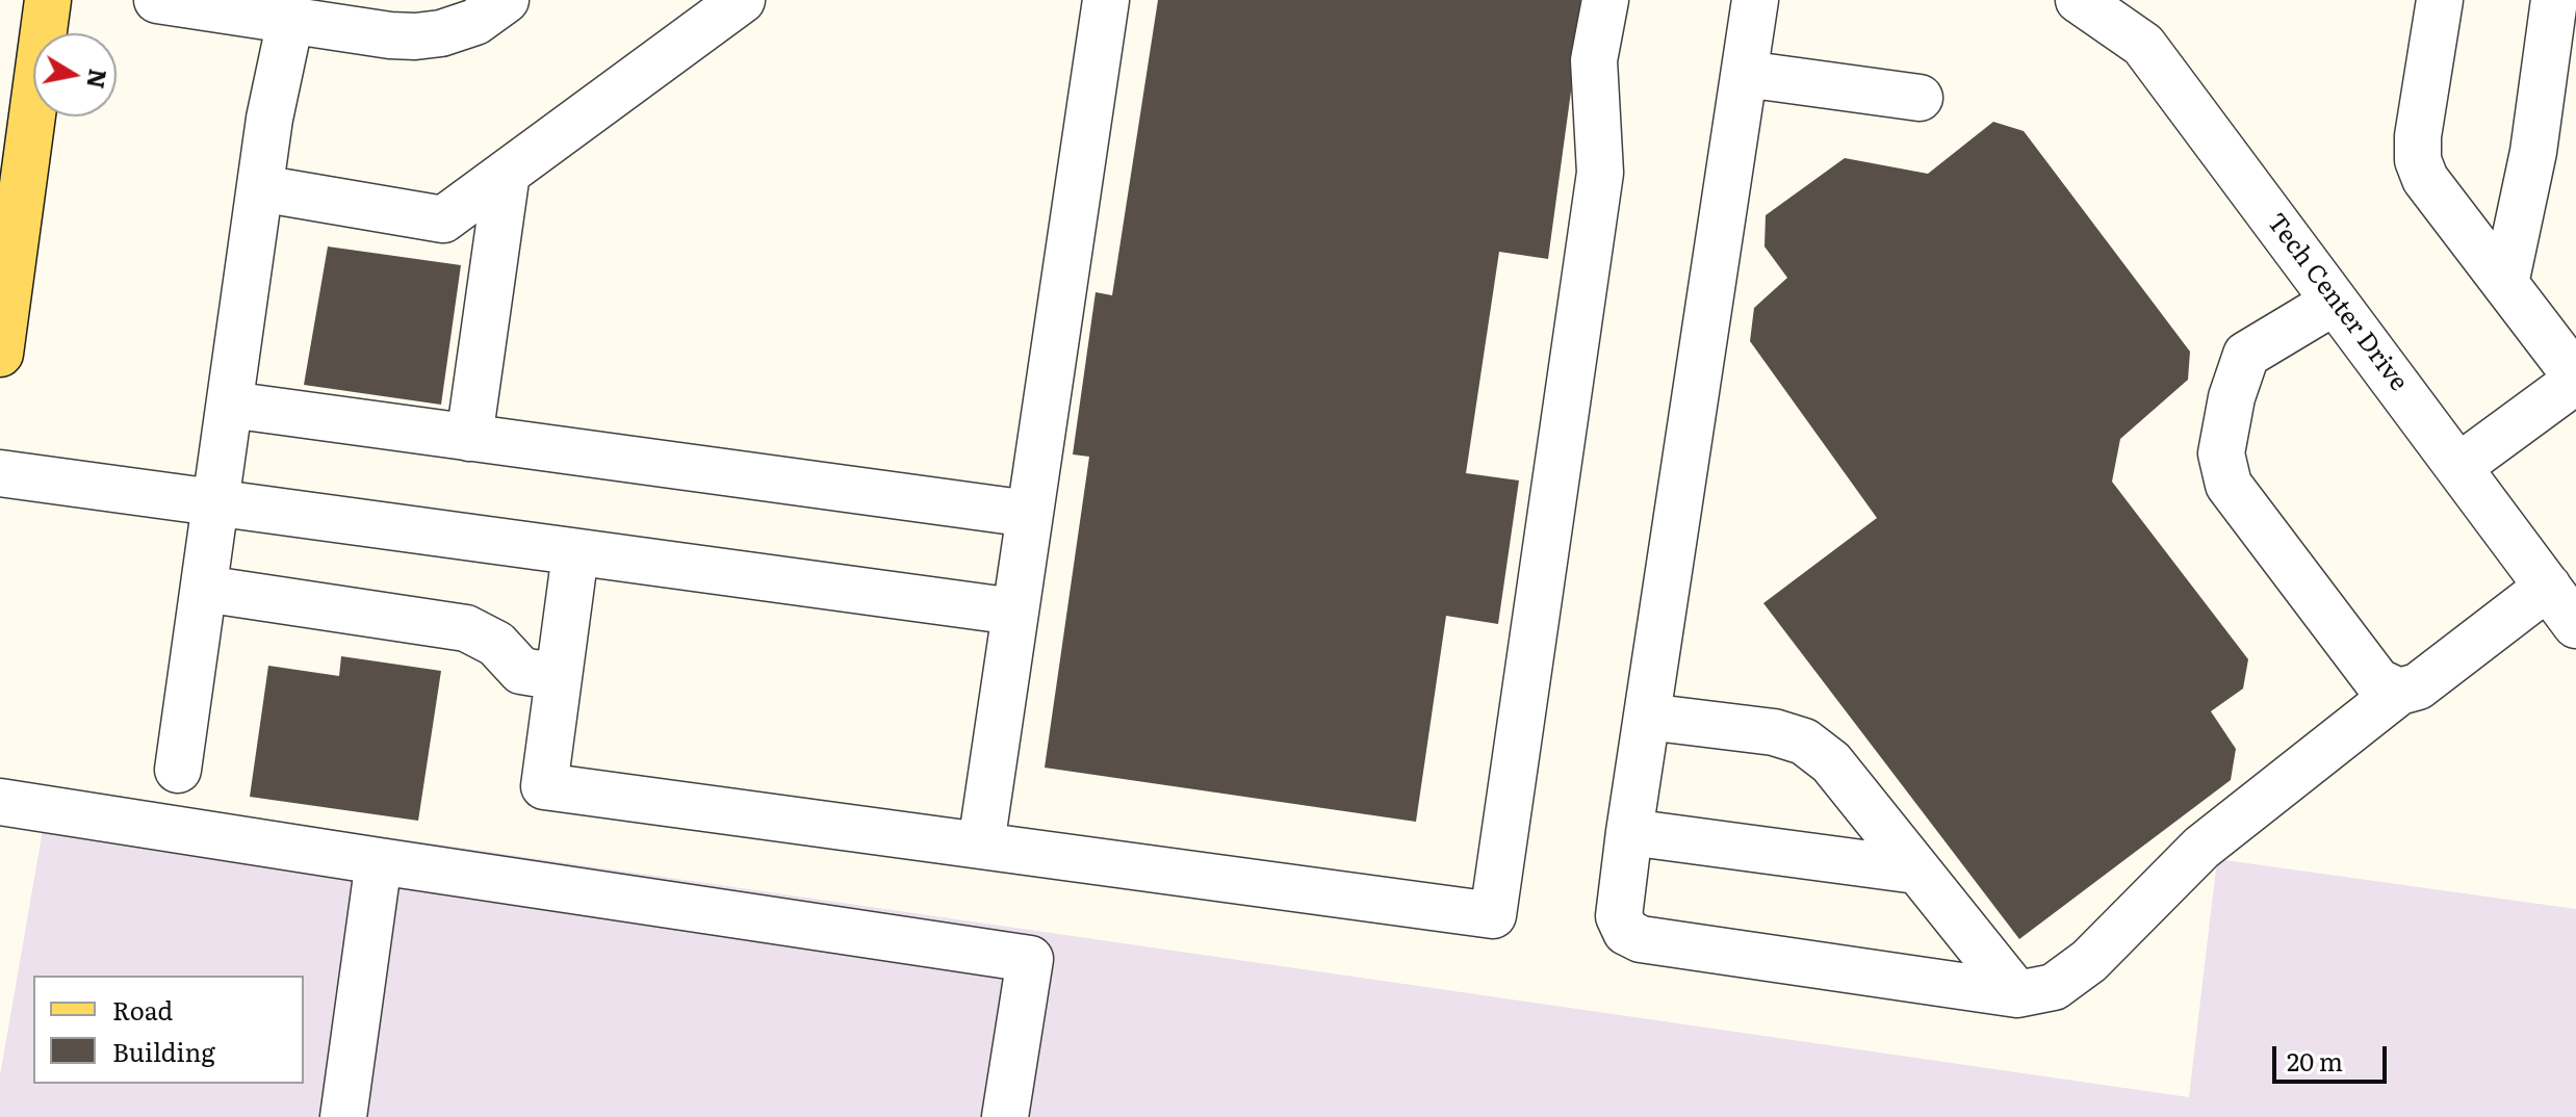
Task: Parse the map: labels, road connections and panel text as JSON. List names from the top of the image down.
{
  "streets": {
    "street": ["Tech Center Drive"]
  },
  "legend": ["Road", "Building"],
  "scale_bar": "20 m",
  "north": "right"
}
